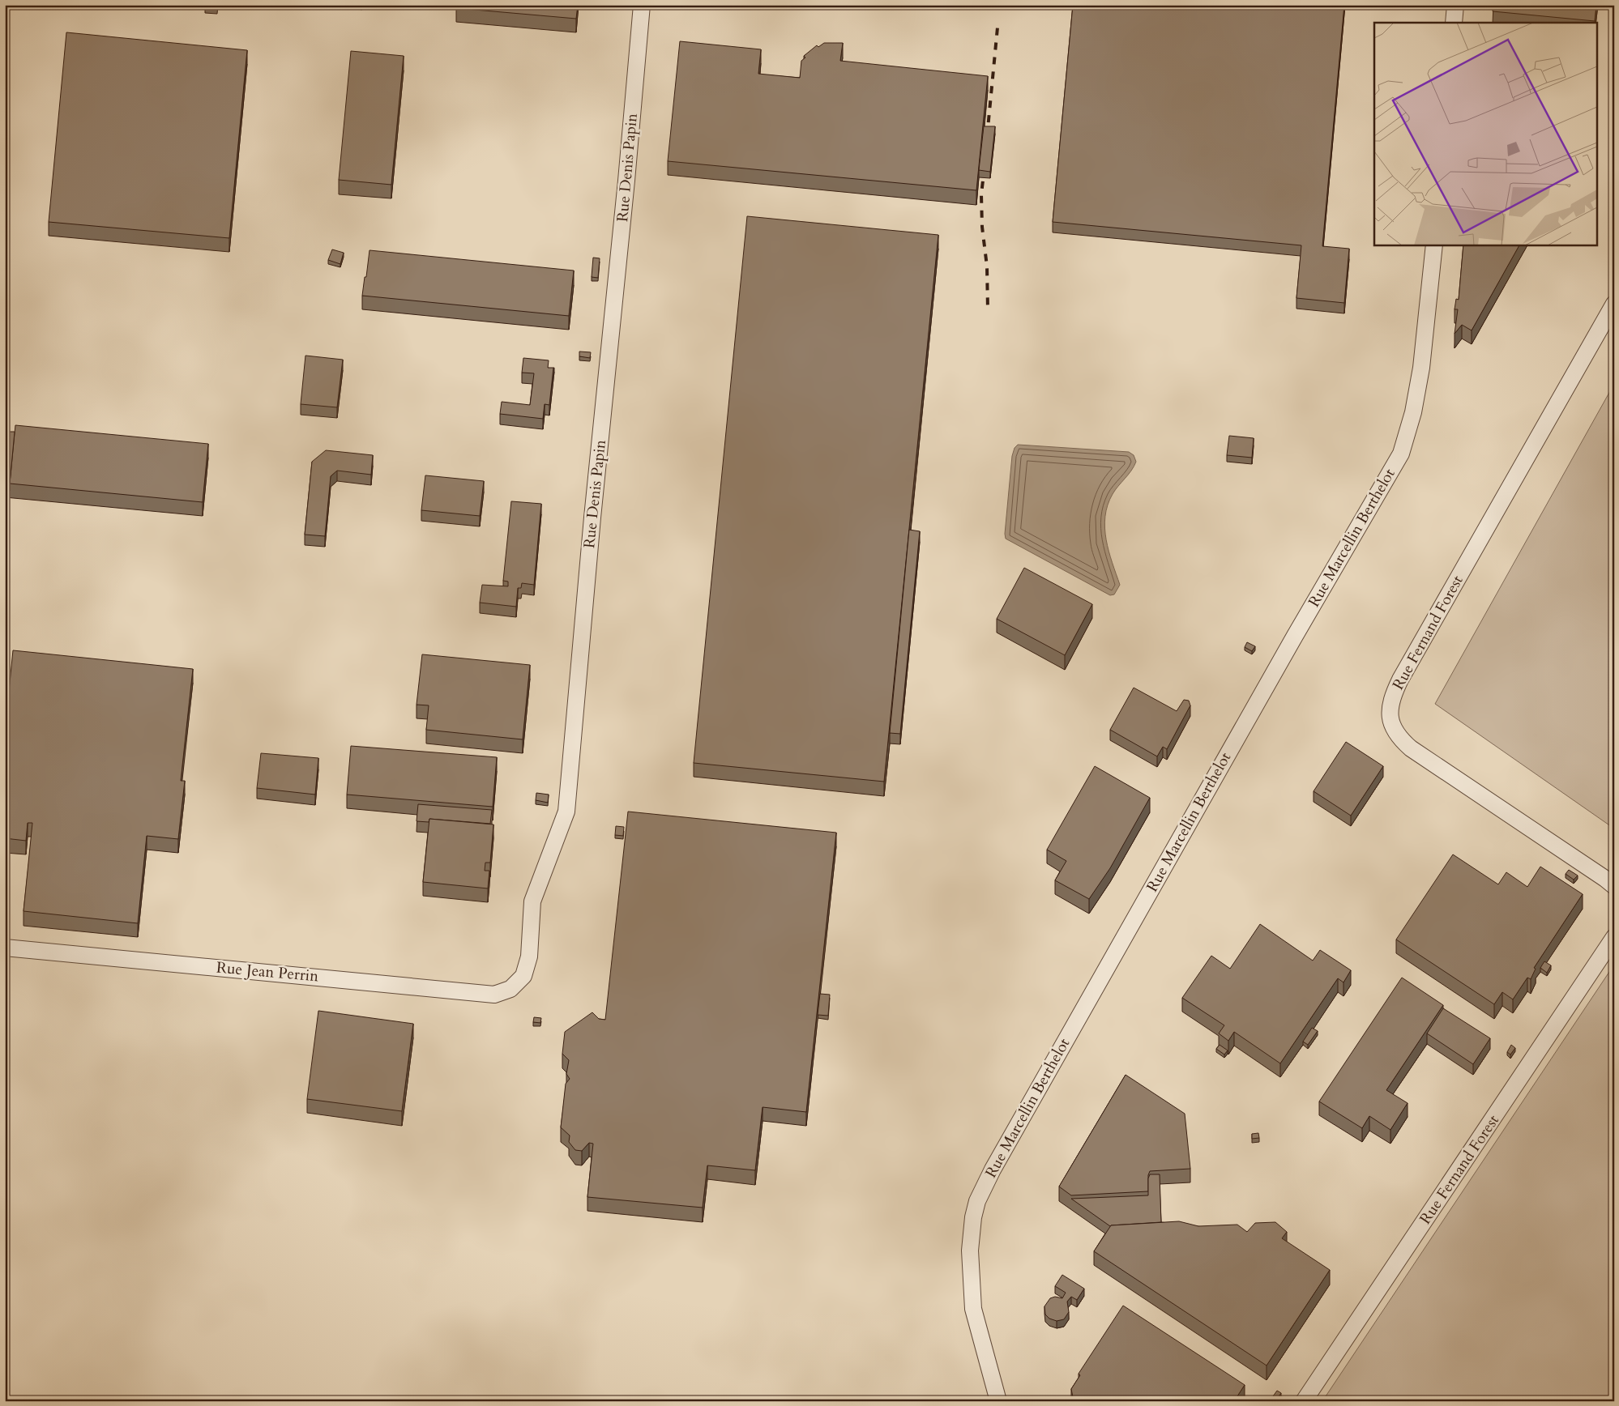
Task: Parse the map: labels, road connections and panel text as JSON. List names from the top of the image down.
{
  "streets": {
    "street": [
      "Rue Denis Papin",
      "Rue Marcellin Berthelot",
      "Rue Fernand Forest",
      "Rue Jean Perrin"
    ]
  },
  "crossings": [
    ["Rue Denis Papin", "Rue Jean Perrin"]
  ]
}
